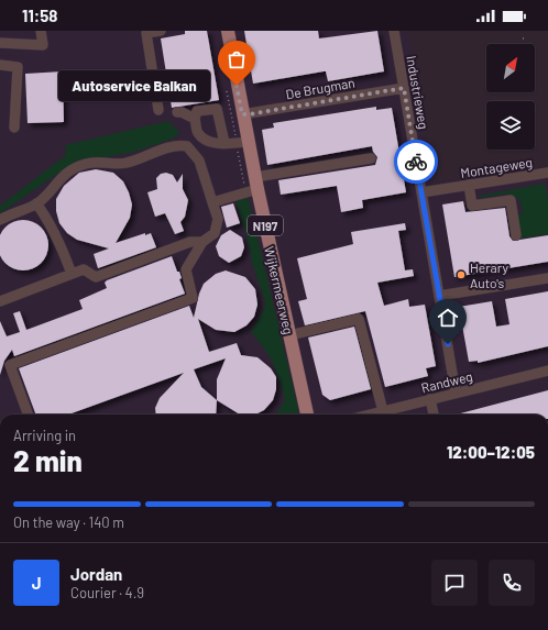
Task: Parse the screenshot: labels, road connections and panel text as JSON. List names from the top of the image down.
{
  "streets": {
    "main road": ["N197", "Wijkermeerweg"],
    "street": [
      "De Brugman",
      "Industrieweg",
      "Montageweg",
      "Randweg"
    ]
  },
  "crossings": [
    ["De Brugman", "Industrieweg"],
    ["De Brugman", "Wijkermeerweg"],
    ["Industrieweg", "Montageweg"],
    ["Industrieweg", "Randweg"]
  ],
  "places": ["Autoservice Balkan", "Herary Auto's"],
  "north": "top right",
  "page": {
    "status": "11:58",
    "bubble": "Autoservice Balkan",
    "heading": ["2 min", "Arriving in", "12:00–12:05"],
    "panel": ["Jordan", "Courier · 4.9"],
    "bar": "On the way · 140 m",
    "round": "J"
  }
}
